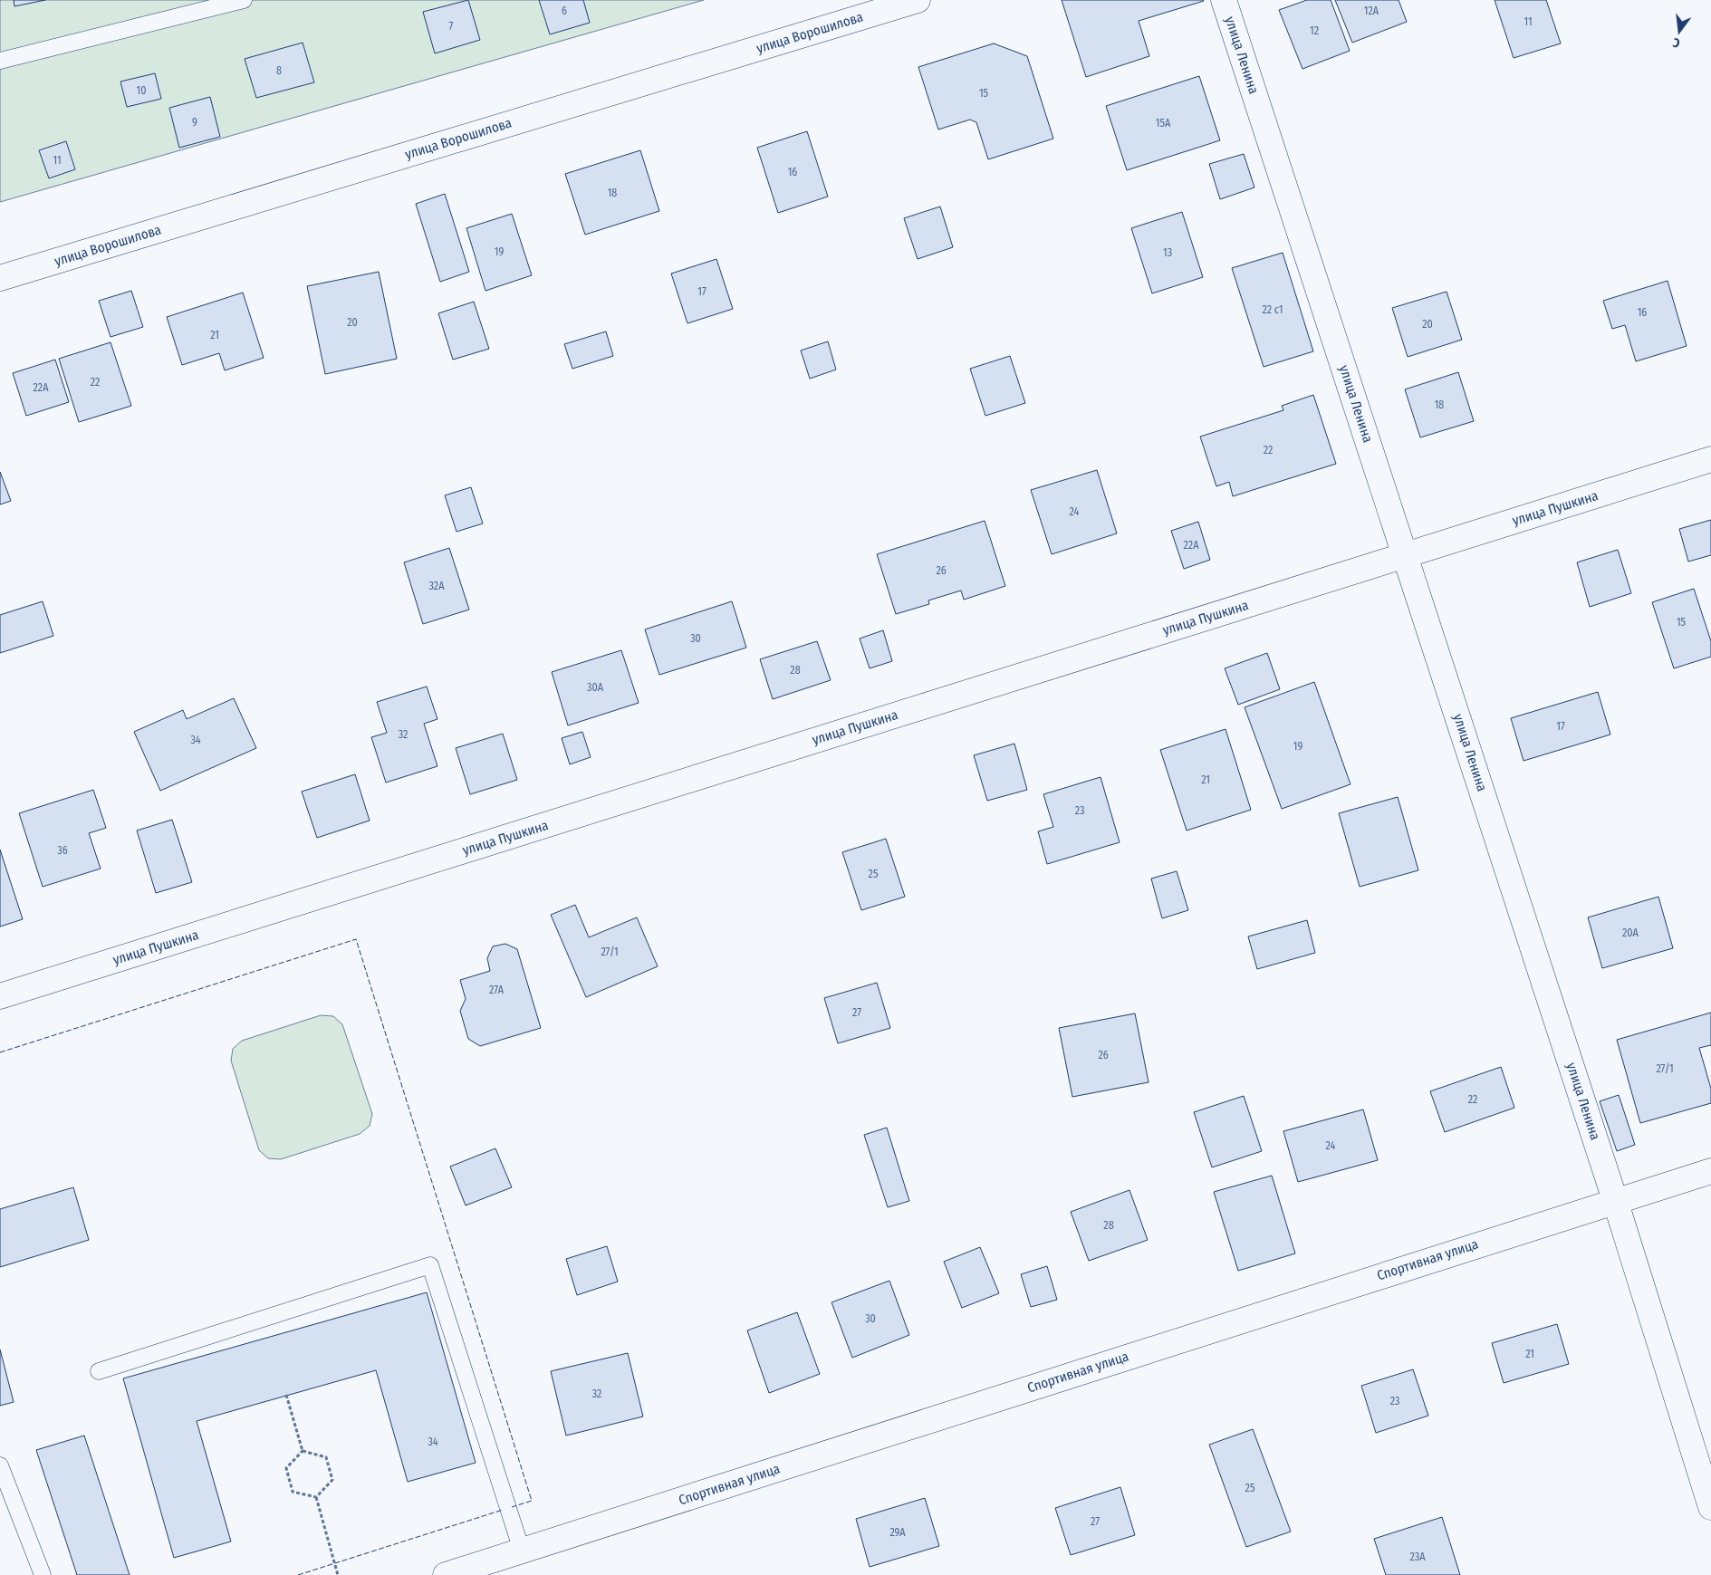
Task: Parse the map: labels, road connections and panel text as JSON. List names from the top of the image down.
{
  "streets": {
    "street": [
      "улица Ворошилова",
      "улица Ленина",
      "улица Пушкина",
      "Спортивная улица"
    ]
  },
  "crossings": [
    ["улица Ленина", "улица Пушкина"],
    ["улица Ленина", "Спортивная улица"]
  ],
  "house_numbers": [
    "6",
    "12А",
    "11",
    "7",
    "12",
    "8",
    "10",
    "15",
    "9",
    "15А",
    "11",
    "16",
    "18",
    "19",
    "13",
    "17",
    "22 с1",
    "16",
    "20",
    "20",
    "21",
    "22",
    "22А",
    "18",
    "22",
    "24",
    "22А",
    "26",
    "32А",
    "15",
    "30",
    "28",
    "30А",
    "17",
    "32",
    "34",
    "19",
    "21",
    "23",
    "36",
    "25",
    "20А",
    "27/1",
    "27А",
    "27",
    "26",
    "27/1",
    "22",
    "24",
    "28",
    "30",
    "21",
    "32",
    "23",
    "34",
    "25",
    "27",
    "29А",
    "23А"
  ],
  "north": "bottom"
}
